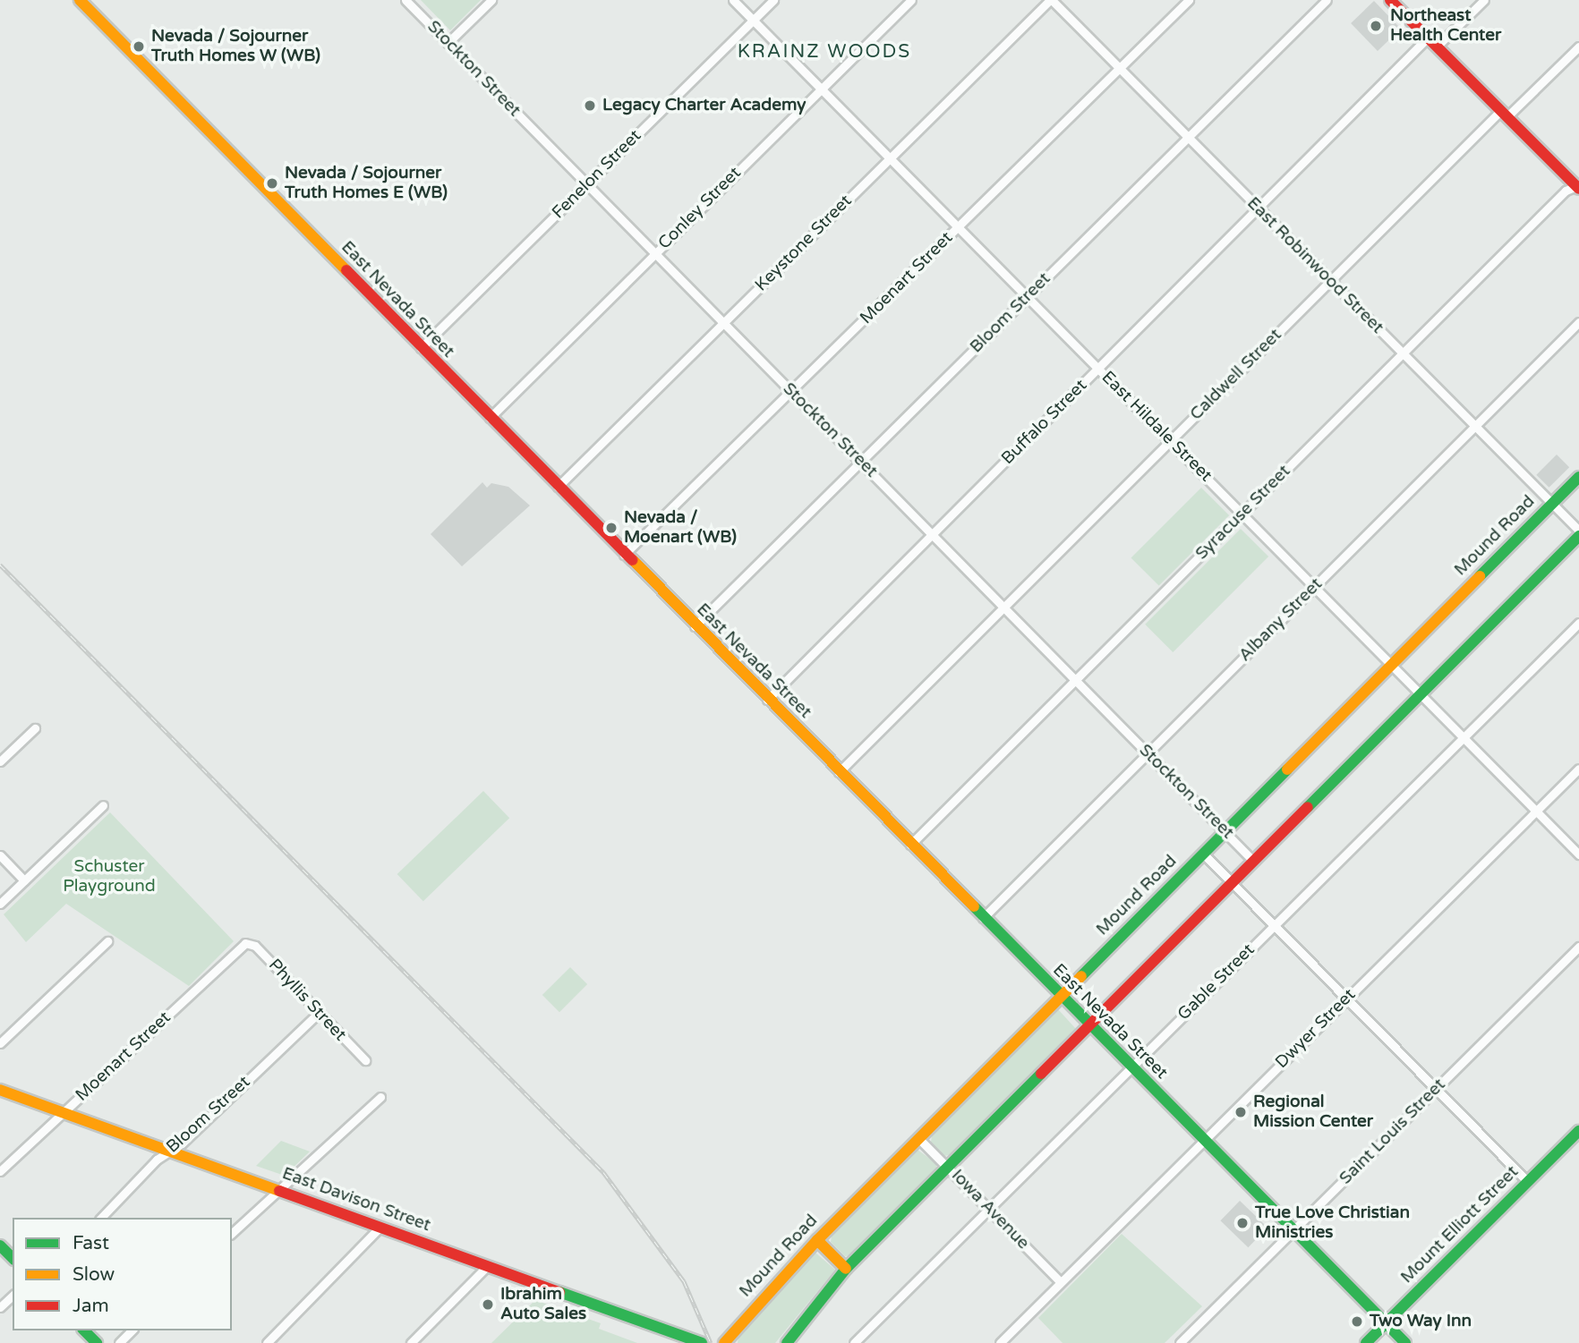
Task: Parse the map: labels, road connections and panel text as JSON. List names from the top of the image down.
{
  "streets": {
    "main road": [
      "East Nevada Street",
      "Mound Road",
      "East Davison Street",
      "Mount Elliott Street"
    ],
    "street": [
      "Stockton Street",
      "Fenelon Street",
      "Conley Street",
      "Keystone Street",
      "East Robinwood Street",
      "Moenart Street",
      "Bloom Street",
      "Caldwell Street",
      "Buffalo Street",
      "East Hildale Street",
      "Syracuse Street",
      "Albany Street",
      "Gable Street",
      "Phyllis Street",
      "Dwyer Street",
      "Saint Louis Street",
      "Iowa Avenue"
    ]
  },
  "crossings": [
    ["Stockton Street", "Fenelon Street"],
    ["Stockton Street", "Conley Street"],
    ["Stockton Street", "Keystone Street"],
    ["Stockton Street", "Moenart Street"],
    ["Stockton Street", "Bloom Street"],
    ["Stockton Street", "Caldwell Street"],
    ["Stockton Street", "Buffalo Street"],
    ["Stockton Street", "Syracuse Street"],
    ["Stockton Street", "Mound Road"],
    ["Stockton Street", "Albany Street"],
    ["Stockton Street", "Gable Street"],
    ["Stockton Street", "Dwyer Street"],
    ["Stockton Street", "Saint Louis Street"],
    ["Stockton Street", "Mount Elliott Street"],
    ["Fenelon Street", "East Nevada Street"],
    ["Fenelon Street", "East Hildale Street"],
    ["Conley Street", "East Nevada Street"],
    ["Conley Street", "East Hildale Street"],
    ["Keystone Street", "East Robinwood Street"],
    ["Keystone Street", "East Nevada Street"],
    ["Keystone Street", "East Hildale Street"],
    ["East Robinwood Street", "Moenart Street"],
    ["East Robinwood Street", "Bloom Street"],
    ["East Robinwood Street", "Caldwell Street"],
    ["East Robinwood Street", "Buffalo Street"],
    ["East Robinwood Street", "Syracuse Street"],
    ["East Robinwood Street", "Mound Road"],
    ["East Robinwood Street", "Albany Street"],
    ["Moenart Street", "East Nevada Street"],
    ["Moenart Street", "East Hildale Street"],
    ["Moenart Street", "Phyllis Street"],
    ["Moenart Street", "East Davison Street"],
    ["East Nevada Street", "Bloom Street"],
    ["East Nevada Street", "Caldwell Street"],
    ["East Nevada Street", "Buffalo Street"],
    ["East Nevada Street", "Syracuse Street"],
    ["East Nevada Street", "Mound Road"],
    ["East Nevada Street", "Albany Street"],
    ["East Nevada Street", "Gable Street"],
    ["East Nevada Street", "Dwyer Street"],
    ["East Nevada Street", "Saint Louis Street"],
    ["East Nevada Street", "Mount Elliott Street"],
    ["Bloom Street", "East Hildale Street"],
    ["Bloom Street", "Phyllis Street"],
    ["Bloom Street", "East Davison Street"],
    ["Caldwell Street", "East Hildale Street"],
    ["Buffalo Street", "East Hildale Street"],
    ["East Hildale Street", "Syracuse Street"],
    ["East Hildale Street", "Mound Road"],
    ["East Hildale Street", "Albany Street"],
    ["East Hildale Street", "Gable Street"],
    ["East Hildale Street", "Dwyer Street"],
    ["Mound Road", "Iowa Avenue"],
    ["Gable Street", "Iowa Avenue"],
    ["Dwyer Street", "Iowa Avenue"]
  ],
  "districts": ["KRAINZ WOODS"],
  "parks": ["Schuster Playground"],
  "places": [
    "Northeast Health Center",
    "Nevada / Sojourner Truth Homes W (WB)",
    "Legacy Charter Academy",
    "Nevada / Sojourner Truth Homes E (WB)",
    "Nevada / Moenart (WB)",
    "Regional Mission Center",
    "True Love Christian Ministries",
    "Ibrahim Auto Sales",
    "Two Way Inn"
  ],
  "legend": ["Fast", "Slow", "Jam"]
}
